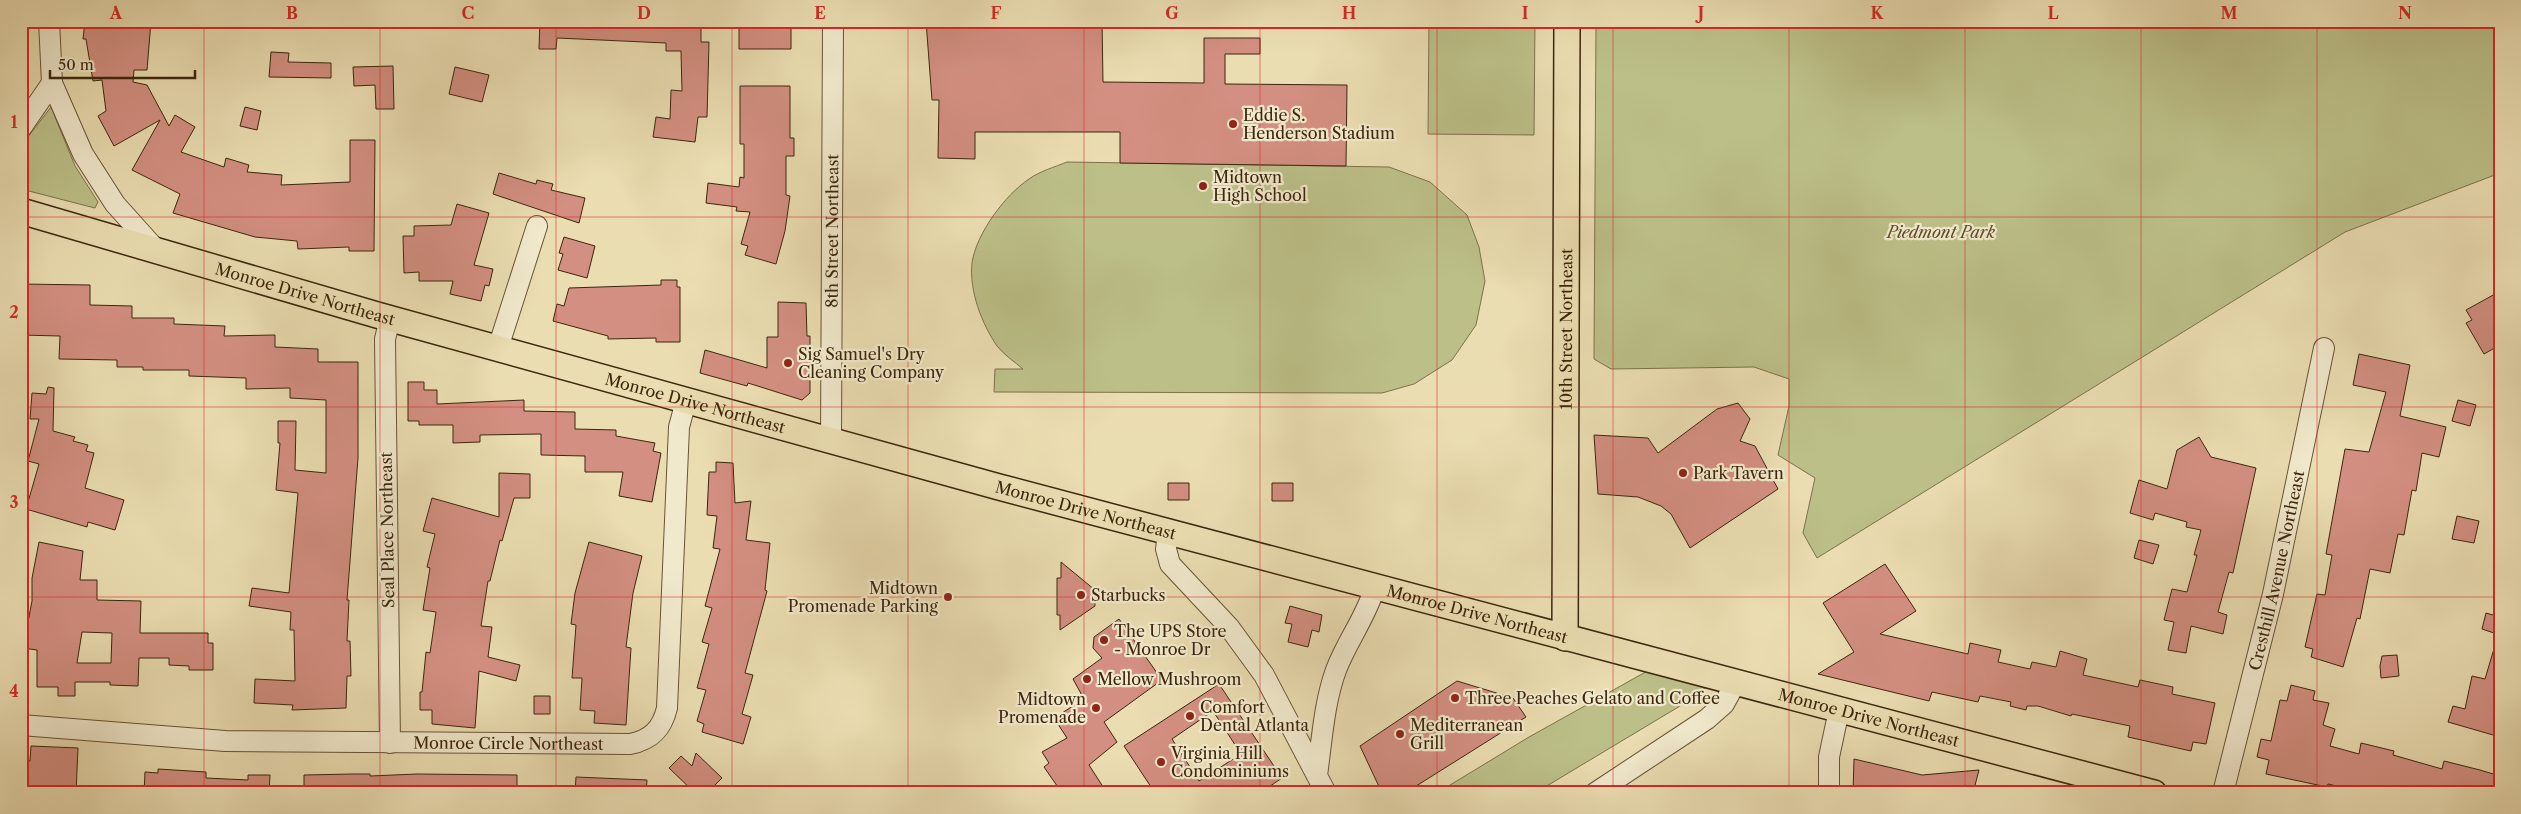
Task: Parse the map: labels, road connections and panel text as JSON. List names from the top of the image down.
{
  "streets": {
    "main road": ["Monroe Drive Northeast", "10th Street Northeast"],
    "street": [
      "8th Street Northeast",
      "Seal Place Northeast",
      "Cresthill Avenue Northeast",
      "Monroe Circle Northeast"
    ]
  },
  "crossings": [
    ["8th Street Northeast", "Monroe Drive Northeast"],
    ["Monroe Drive Northeast", "10th Street Northeast"],
    ["Monroe Drive Northeast", "Seal Place Northeast"],
    ["Monroe Drive Northeast", "Monroe Circle Northeast"],
    ["Seal Place Northeast", "Monroe Circle Northeast"]
  ],
  "parks": ["Piedmont Park"],
  "places": [
    "Eddie S. Henderson Stadium",
    "Midtown High School",
    "Sig Samuel's Dry Cleaning Company",
    "Park Tavern",
    "Starbucks",
    "Midtown Promenade Parking",
    "The UPS Store - Monroe Dr",
    "Mellow Mushroom",
    "Three Peaches Gelato and Coffee",
    "Midtown Promenade",
    "Comfort Dental Atlanta",
    "Mediterranean Grill",
    "Virginia Hill Condominiums"
  ],
  "scale_bar": "50 m",
  "grid": {
    "columns": [
      "A",
      "B",
      "C",
      "D",
      "E",
      "F",
      "G",
      "H",
      "I",
      "J",
      "K",
      "L",
      "M",
      "N"
    ],
    "rows": [
      "1",
      "2",
      "3",
      "4"
    ]
  }
}
